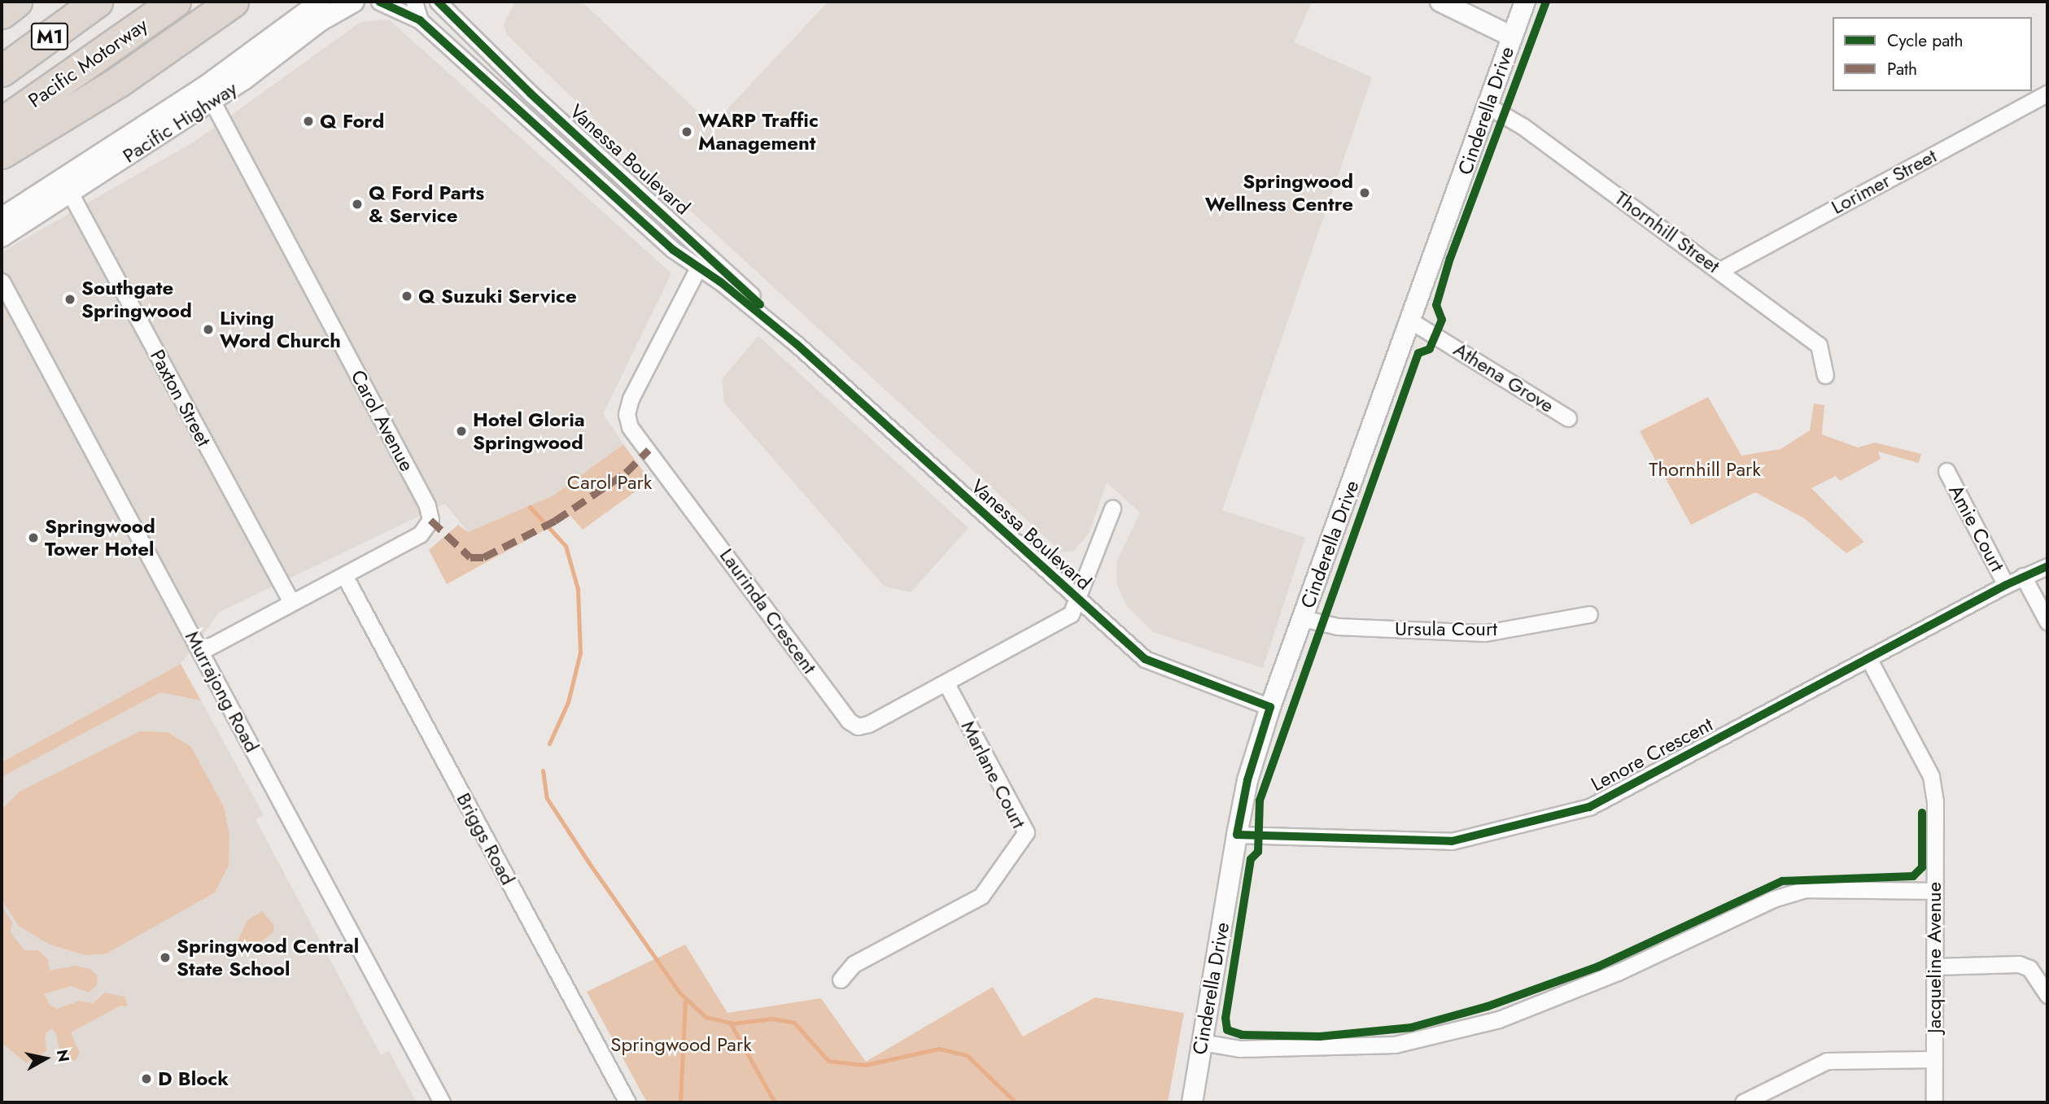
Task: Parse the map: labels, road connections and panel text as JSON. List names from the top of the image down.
{
  "streets": {
    "highway": ["M1", "Pacific Motorway"],
    "street": [
      "Cinderella Drive",
      "Pacific Highway",
      "Vanessa Boulevard",
      "Lorimer Street",
      "Thornhill Street",
      "Athena Grove",
      "Paxton Street",
      "Carol Avenue",
      "Amie Court",
      "Laurinda Crescent",
      "Ursula Court",
      "Murrajong Road",
      "Lenore Crescent",
      "Marlane Court",
      "Briggs Road",
      "Jacqueline Avenue"
    ]
  },
  "crossings": [
    ["Cinderella Drive", "Vanessa Boulevard"],
    ["Cinderella Drive", "Thornhill Street"],
    ["Cinderella Drive", "Athena Grove"],
    ["Cinderella Drive", "Ursula Court"],
    ["Cinderella Drive", "Lenore Crescent"],
    ["Pacific Highway", "Paxton Street"],
    ["Pacific Highway", "Carol Avenue"],
    ["Vanessa Boulevard", "Laurinda Crescent"],
    ["Lorimer Street", "Thornhill Street"],
    ["Paxton Street", "Carol Avenue"],
    ["Carol Avenue", "Murrajong Road"],
    ["Carol Avenue", "Briggs Road"],
    ["Amie Court", "Lenore Crescent"],
    ["Laurinda Crescent", "Marlane Court"],
    ["Lenore Crescent", "Jacqueline Avenue"]
  ],
  "parks": ["Thornhill Park", "Carol Park", "Springwood Park"],
  "places": [
    "Q Ford",
    "WARP Traffic Management",
    "Springwood Wellness Centre",
    "Q Ford Parts & Service",
    "Q Suzuki Service",
    "Southgate Springwood",
    "Living Word Church",
    "Hotel Gloria Springwood",
    "Springwood Tower Hotel",
    "Springwood Central State School",
    "D Block"
  ],
  "legend": ["Cycle path", "Path"],
  "north": "right"
}
